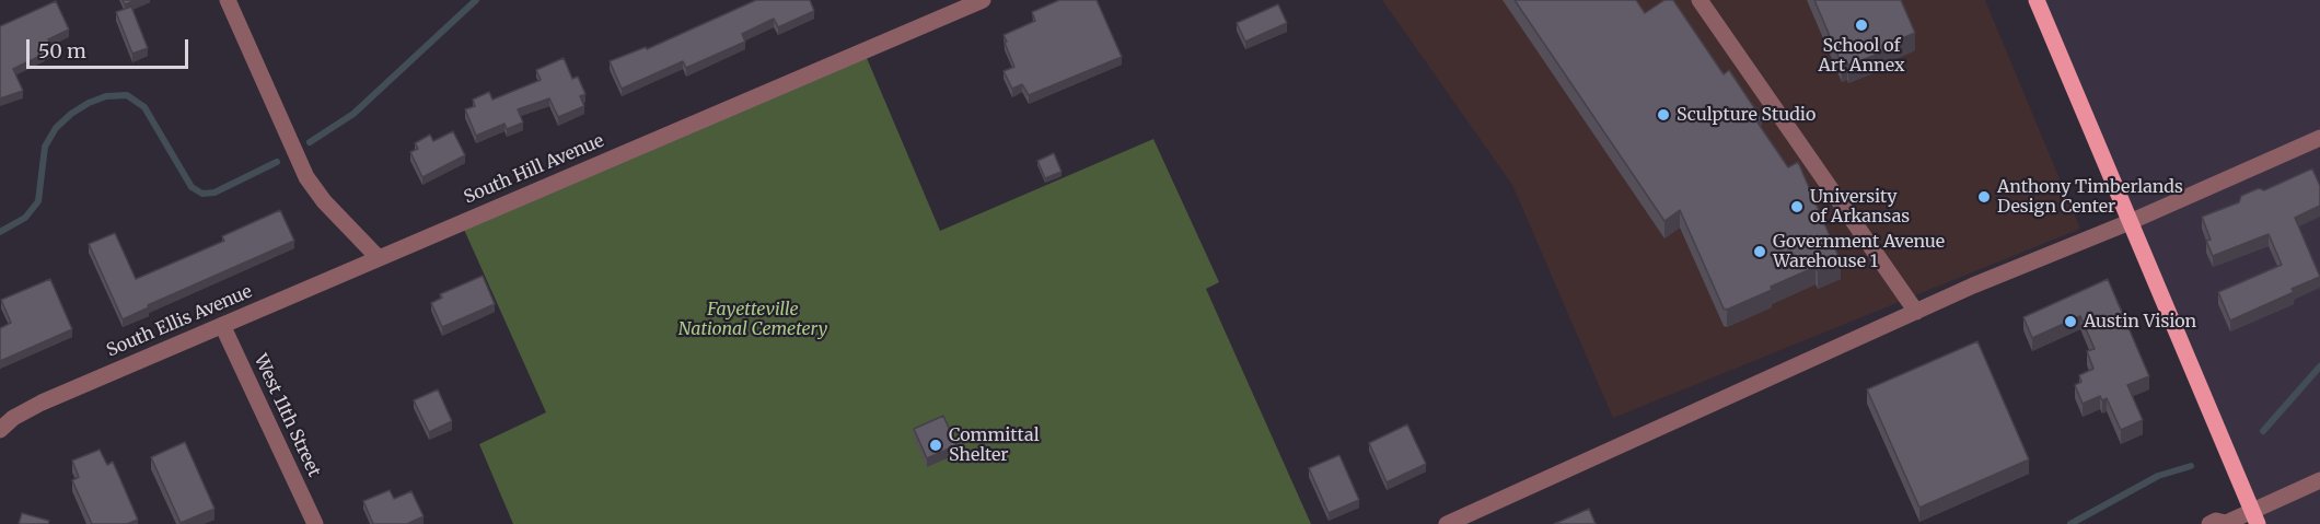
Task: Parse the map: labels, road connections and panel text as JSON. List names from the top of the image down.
{
  "streets": {
    "street": ["South Hill Avenue", "South Ellis Avenue", "West 11th Street"]
  },
  "crossings": [
    ["South Hill Avenue", "South Ellis Avenue"],
    ["South Ellis Avenue", "West 11th Street"]
  ],
  "parks": ["Fayetteville National Cemetery"],
  "places": [
    "School of Art Annex",
    "Sculpture Studio",
    "Anthony Timberlands Design Center",
    "University of Arkansas",
    "Government Avenue Warehouse 1",
    "Austin Vision",
    "Committal Shelter"
  ],
  "scale_bar": "50 m"
}
